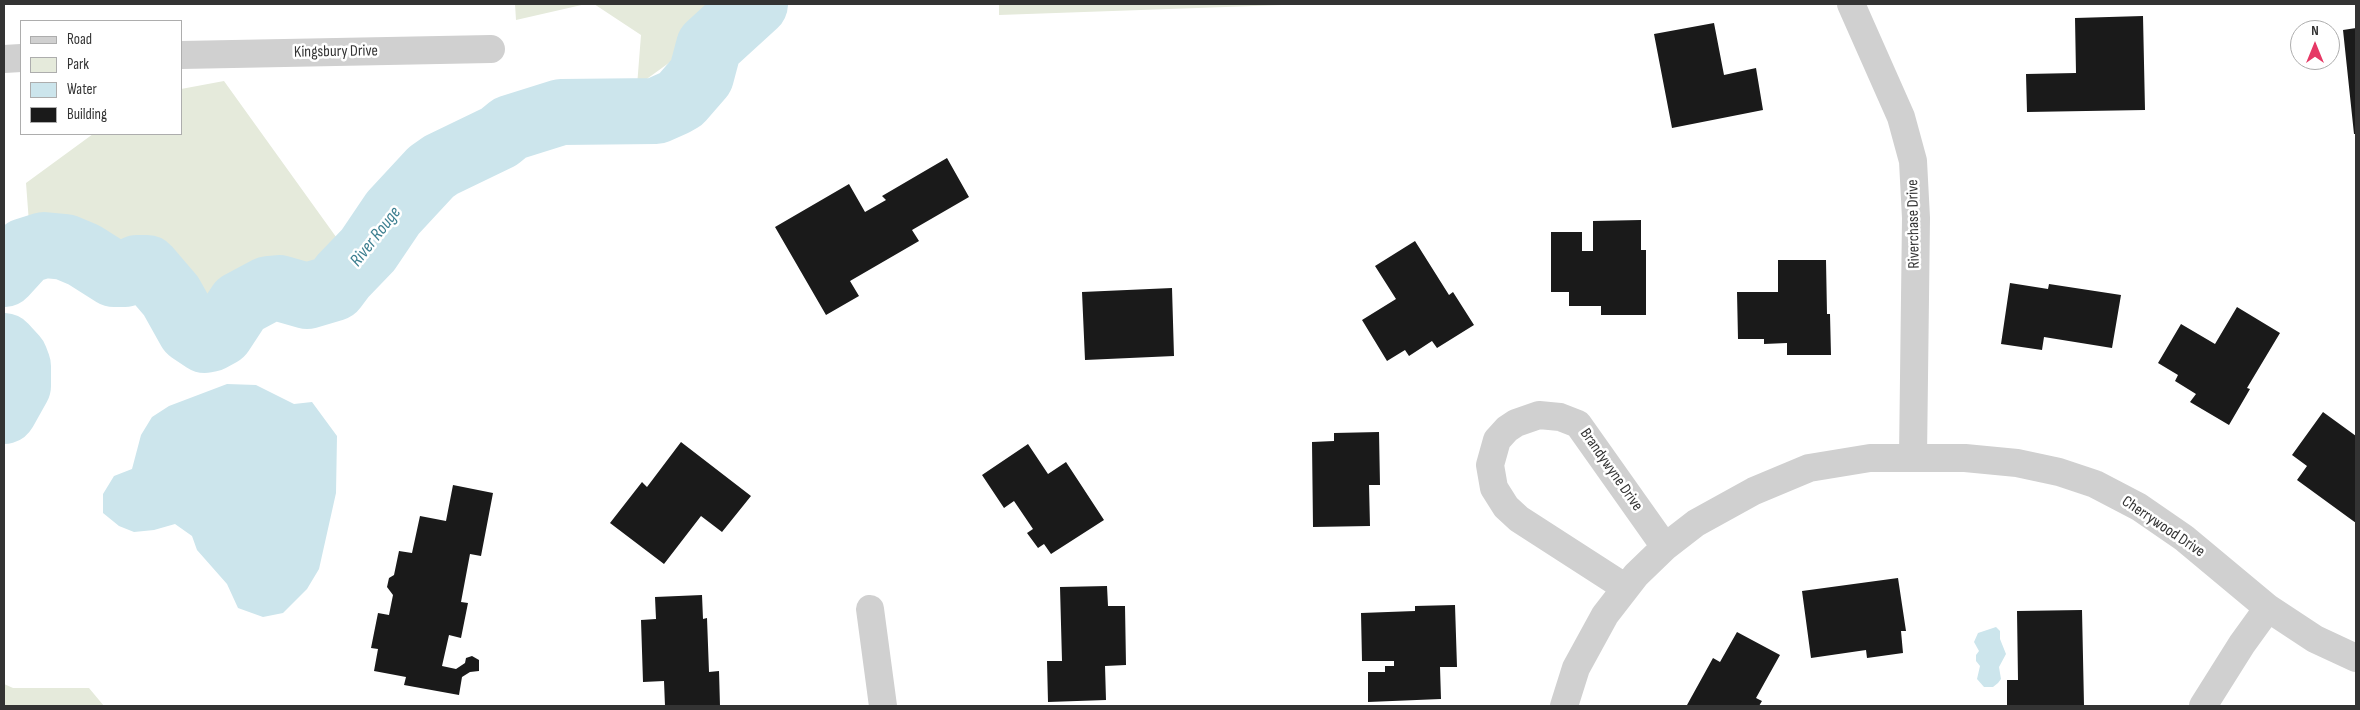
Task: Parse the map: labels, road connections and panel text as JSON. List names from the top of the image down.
{
  "streets": {
    "street": [
      "Kingsbury Drive",
      "Riverchase Drive",
      "Brandywyne Drive",
      "Cherrywood Drive"
    ]
  },
  "crossings": [
    ["Riverchase Drive", "Cherrywood Drive"]
  ],
  "water": ["River Rouge"],
  "legend": [
    "Road",
    "Park",
    "Water",
    "Building"
  ],
  "north": "top"
}
